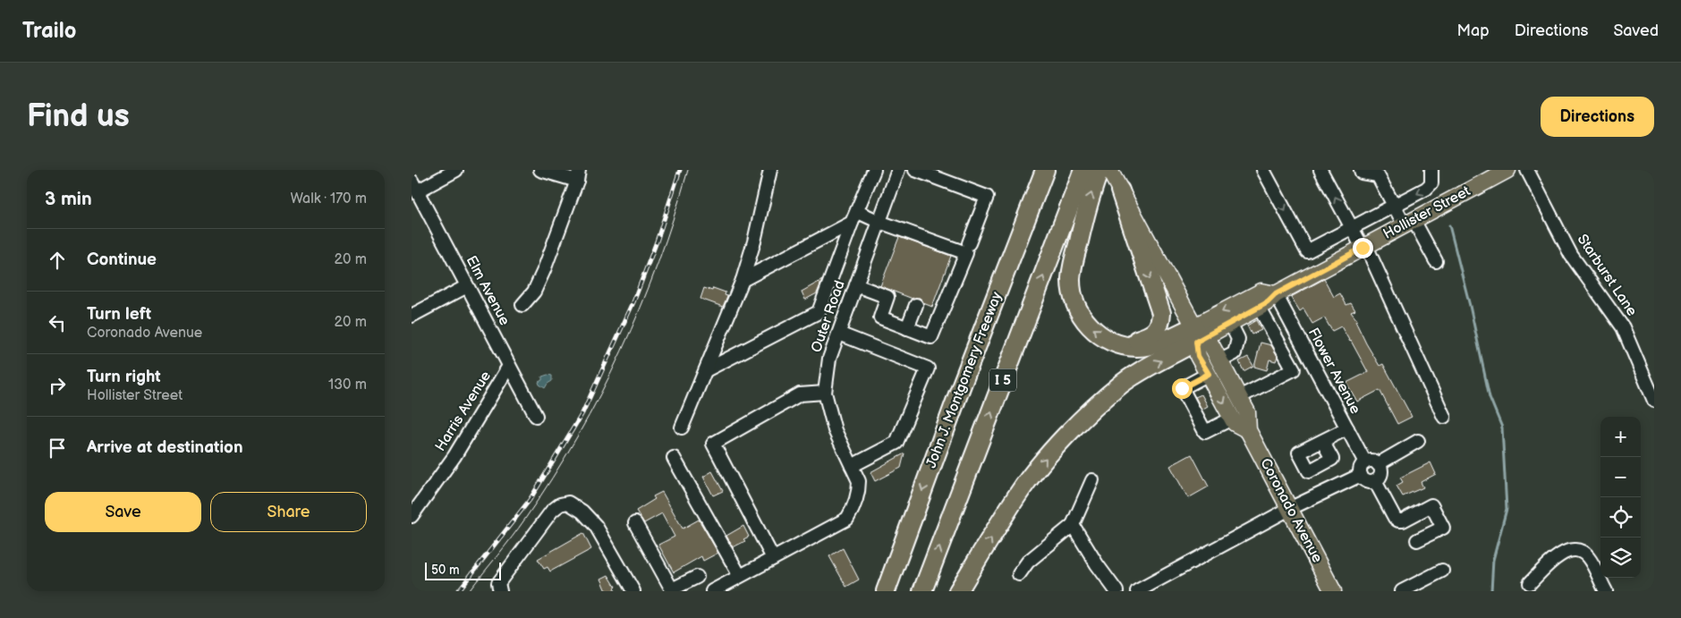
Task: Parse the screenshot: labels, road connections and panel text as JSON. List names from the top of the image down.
{
  "streets": {
    "highway": ["John J. Montgomery Freeway", "I 5"],
    "main road": ["Hollister Street", "Coronado Avenue"],
    "street": [
      "Starburst Lane",
      "Elm Avenue",
      "Outer Road",
      "Flower Avenue",
      "Harris Avenue"
    ]
  },
  "crossings": [
    ["Hollister Street", "Flower Avenue"],
    ["Hollister Street", "Coronado Avenue"],
    ["Elm Avenue", "Harris Avenue"]
  ],
  "scale_bar": "50 m",
  "page": {
    "header": "Trailo",
    "nav": ["Map", "Directions", "Saved"],
    "buttons": [
      "Directions",
      ["Save", "Share"]
    ],
    "title": "Find us",
    "heading": ["3 min", "Walk · 170 m"],
    "list": [
      ["Continue", "20 m"],
      ["Turn left", "Coronado Avenue", "20 m"],
      ["Turn right", "Hollister Street", "130 m"],
      "Arrive at destination"
    ],
    "map_buttons": ["+", "−"],
    "scale": "50 m"
  }
}
